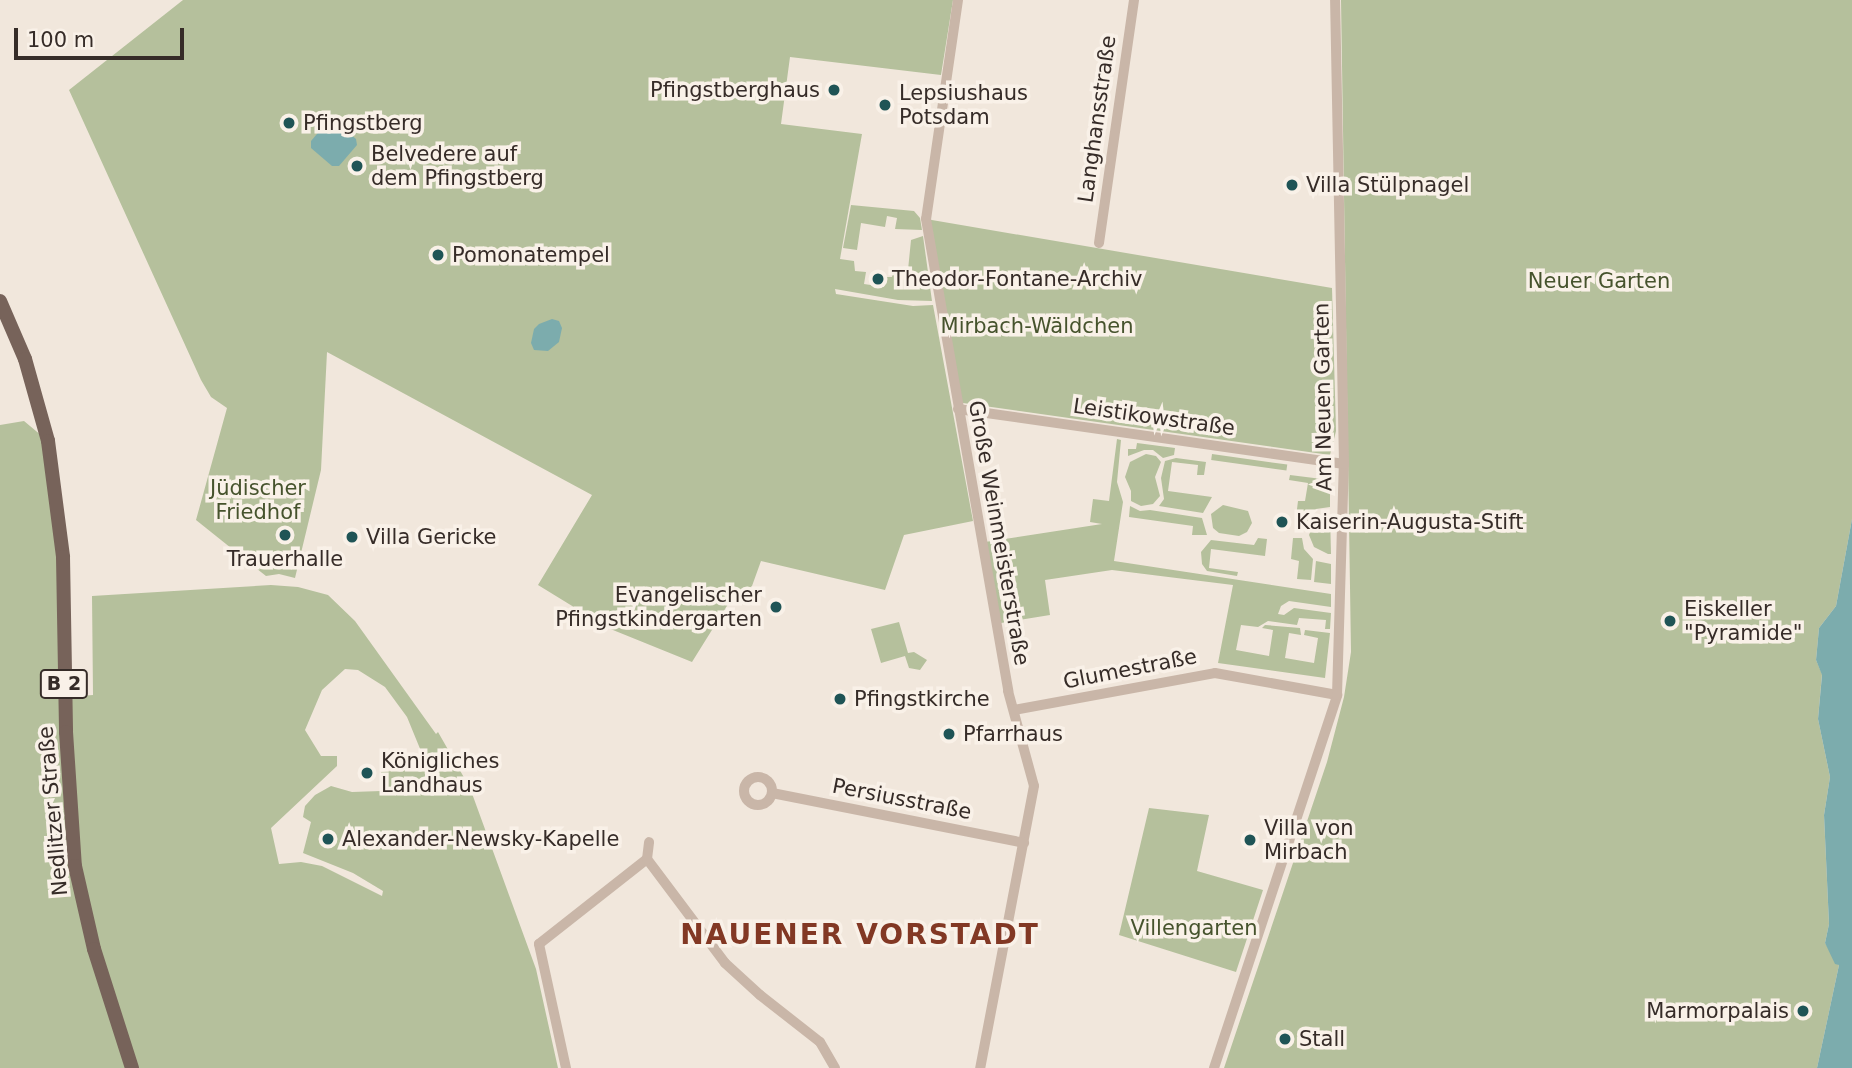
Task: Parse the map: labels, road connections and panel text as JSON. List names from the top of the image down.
{
  "streets": {
    "main road": ["B 2", "Nedlitzer Straße"],
    "street": [
      "Langhansstraße",
      "Am Neuen Garten",
      "Leistikowstraße",
      "Große Weinmeisterstraße",
      "Glumestraße",
      "Persiusstraße"
    ]
  },
  "crossings": [
    ["Am Neuen Garten", "Leistikowstraße"],
    ["Am Neuen Garten", "Glumestraße"],
    ["Leistikowstraße", "Große Weinmeisterstraße"],
    ["Große Weinmeisterstraße", "Glumestraße"],
    ["Große Weinmeisterstraße", "Persiusstraße"]
  ],
  "districts": ["NAUENER VORSTADT"],
  "parks": [
    "Neuer Garten",
    "Mirbach-Wäldchen",
    "Jüdischer Friedhof",
    "Villengarten"
  ],
  "places": [
    "Pfingstberghaus",
    "Lepsiushaus Potsdam",
    "Pfingstberg",
    "Belvedere auf dem Pfingstberg",
    "Villa Stülpnagel",
    "Pomonatempel",
    "Theodor-Fontane-Archiv",
    "Kaiserin-Augusta-Stift",
    "Trauerhalle",
    "Villa Gericke",
    "Evangelischer Pfingstkindergarten",
    "Eiskeller \"Pyramide\"",
    "Pfingstkirche",
    "Pfarrhaus",
    "Königliches Landhaus",
    "Alexander-Newsky-Kapelle",
    "Villa von Mirbach",
    "Marmorpalais",
    "Stall"
  ],
  "scale_bar": "100 m"
}
